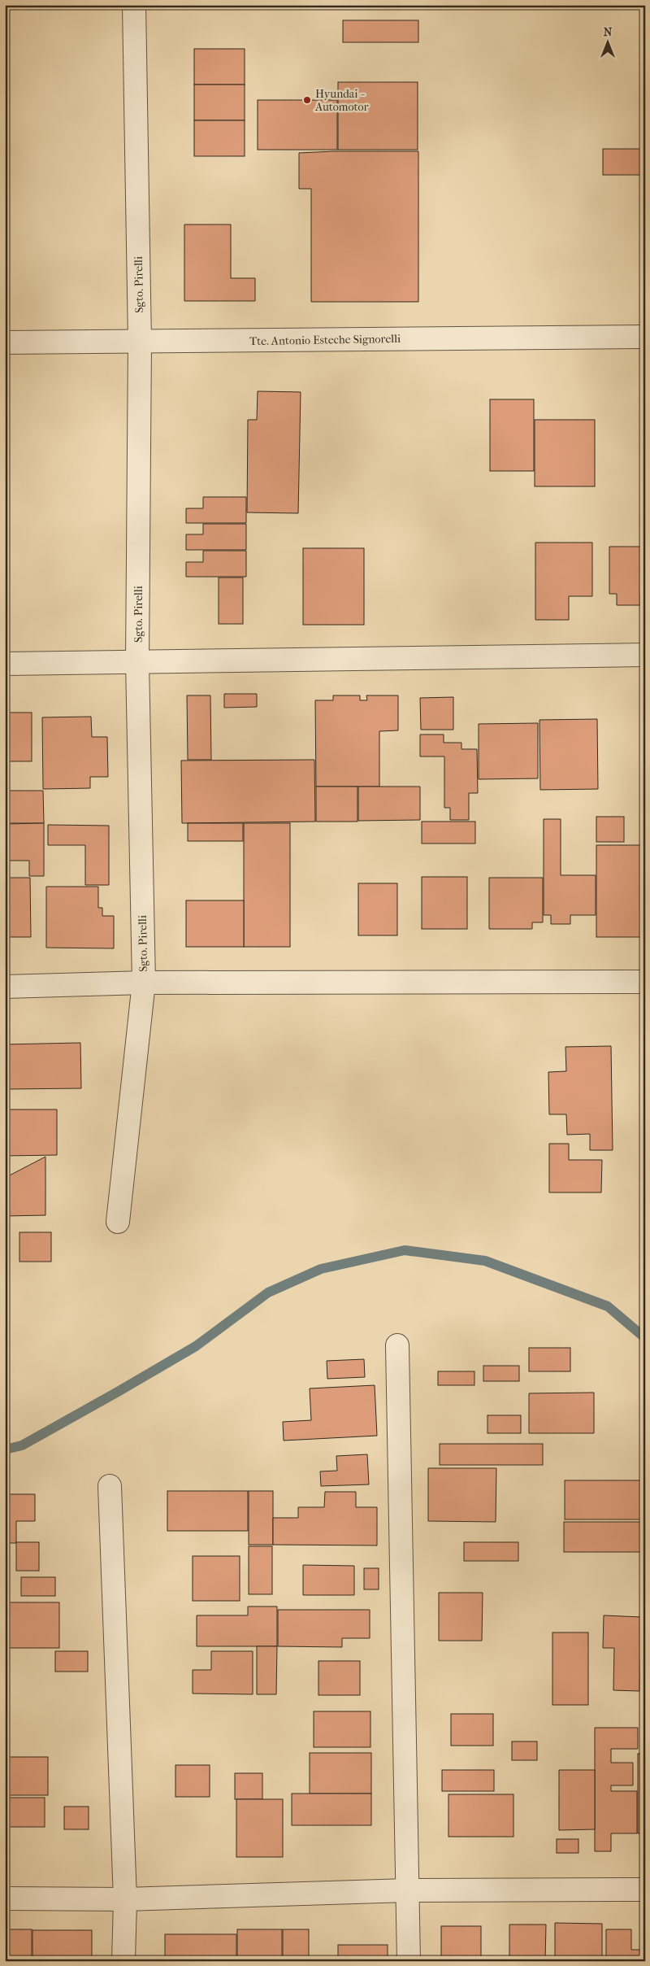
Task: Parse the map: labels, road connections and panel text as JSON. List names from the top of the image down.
{
  "streets": {
    "street": ["Sgto. Pirelli", "Tte. Antonio Esteche Signorelli"]
  },
  "crossings": [
    ["Sgto. Pirelli", "Tte. Antonio Esteche Signorelli"]
  ],
  "places": ["Hyundai - Automotor"],
  "north": "top"
}
